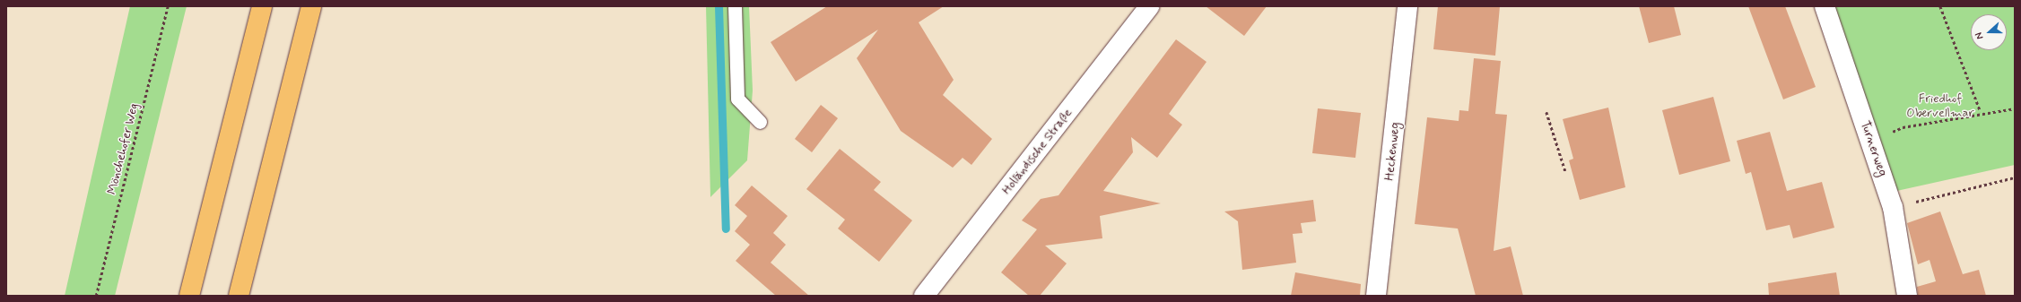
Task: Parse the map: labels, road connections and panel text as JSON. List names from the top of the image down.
{
  "streets": {
    "street": ["Turnerweg", "Holländische Straße", "Heckenweg"],
    "path": ["Mönchehofer Weg"]
  },
  "parks": ["Friedhof Obervellmar"],
  "north": "left"
}
